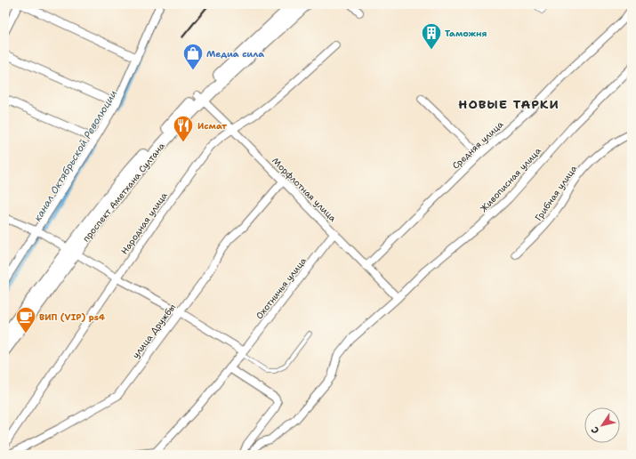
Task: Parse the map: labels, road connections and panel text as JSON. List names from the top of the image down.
{
  "streets": {
    "street": [
      "Средняя улица",
      "Живописная улица",
      "Морфлотная улица",
      "Грибная улица",
      "Народная улица",
      "Охотничья улица",
      "улица Дружбы"
    ]
  },
  "crossings": [
    ["Средняя улица", "Морфлотная улица"],
    ["Живописная улица", "Морфлотная улица"],
    ["Морфлотная улица", "Народная улица"],
    ["Морфлотная улица", "Охотничья улица"],
    ["Морфлотная улица", "улица Дружбы"]
  ],
  "districts": ["НОВЫЕ ТАРКИ"],
  "water": ["канал Октябрьской Революции"],
  "places": {
    "building": ["Таможня"],
    "shop": ["Медиа сила"],
    "restaurant": ["Исмат"],
    "cafe": ["ВИП (VIP) ps4"]
  },
  "north": "bottom left"
}
